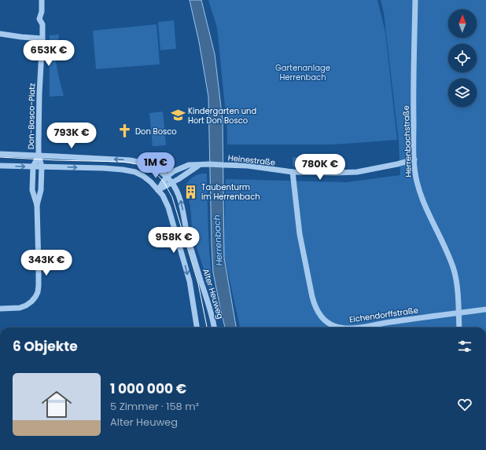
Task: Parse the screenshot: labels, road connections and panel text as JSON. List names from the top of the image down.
{
  "streets": {
    "street": [
      "Don-Bosco-Platz",
      "Herrenbachstraße",
      "Heinestraße",
      "Alter Heuweg",
      "Eichendorffstraße"
    ]
  },
  "crossings": [
    ["Don-Bosco-Platz", "Alter Heuweg"],
    ["Herrenbachstraße", "Heinestraße"],
    ["Herrenbachstraße", "Eichendorffstraße"],
    ["Heinestraße", "Alter Heuweg"],
    ["Heinestraße", "Eichendorffstraße"]
  ],
  "one_way": ["Alter Heuweg"],
  "water": ["Herrenbach"],
  "parks": ["Gartenanlage Herrenbach"],
  "places": {
    "school or university": ["Kindergarten und Hort Don Bosco"],
    "church": ["Don Bosco"],
    "building": ["Taubenturm im Herrenbach"]
  },
  "north": "top",
  "page": {
    "price": [
      "653K €",
      "793K €",
      "1M €",
      "780K €",
      "958K €",
      "343K €"
    ],
    "heading": "6 Objekte",
    "list": [
      {
        "name": "1 000 000 €",
        "note": "5 Zimmer · 158 m² · Alter Heuweg"
      }
    ]
  }
}
